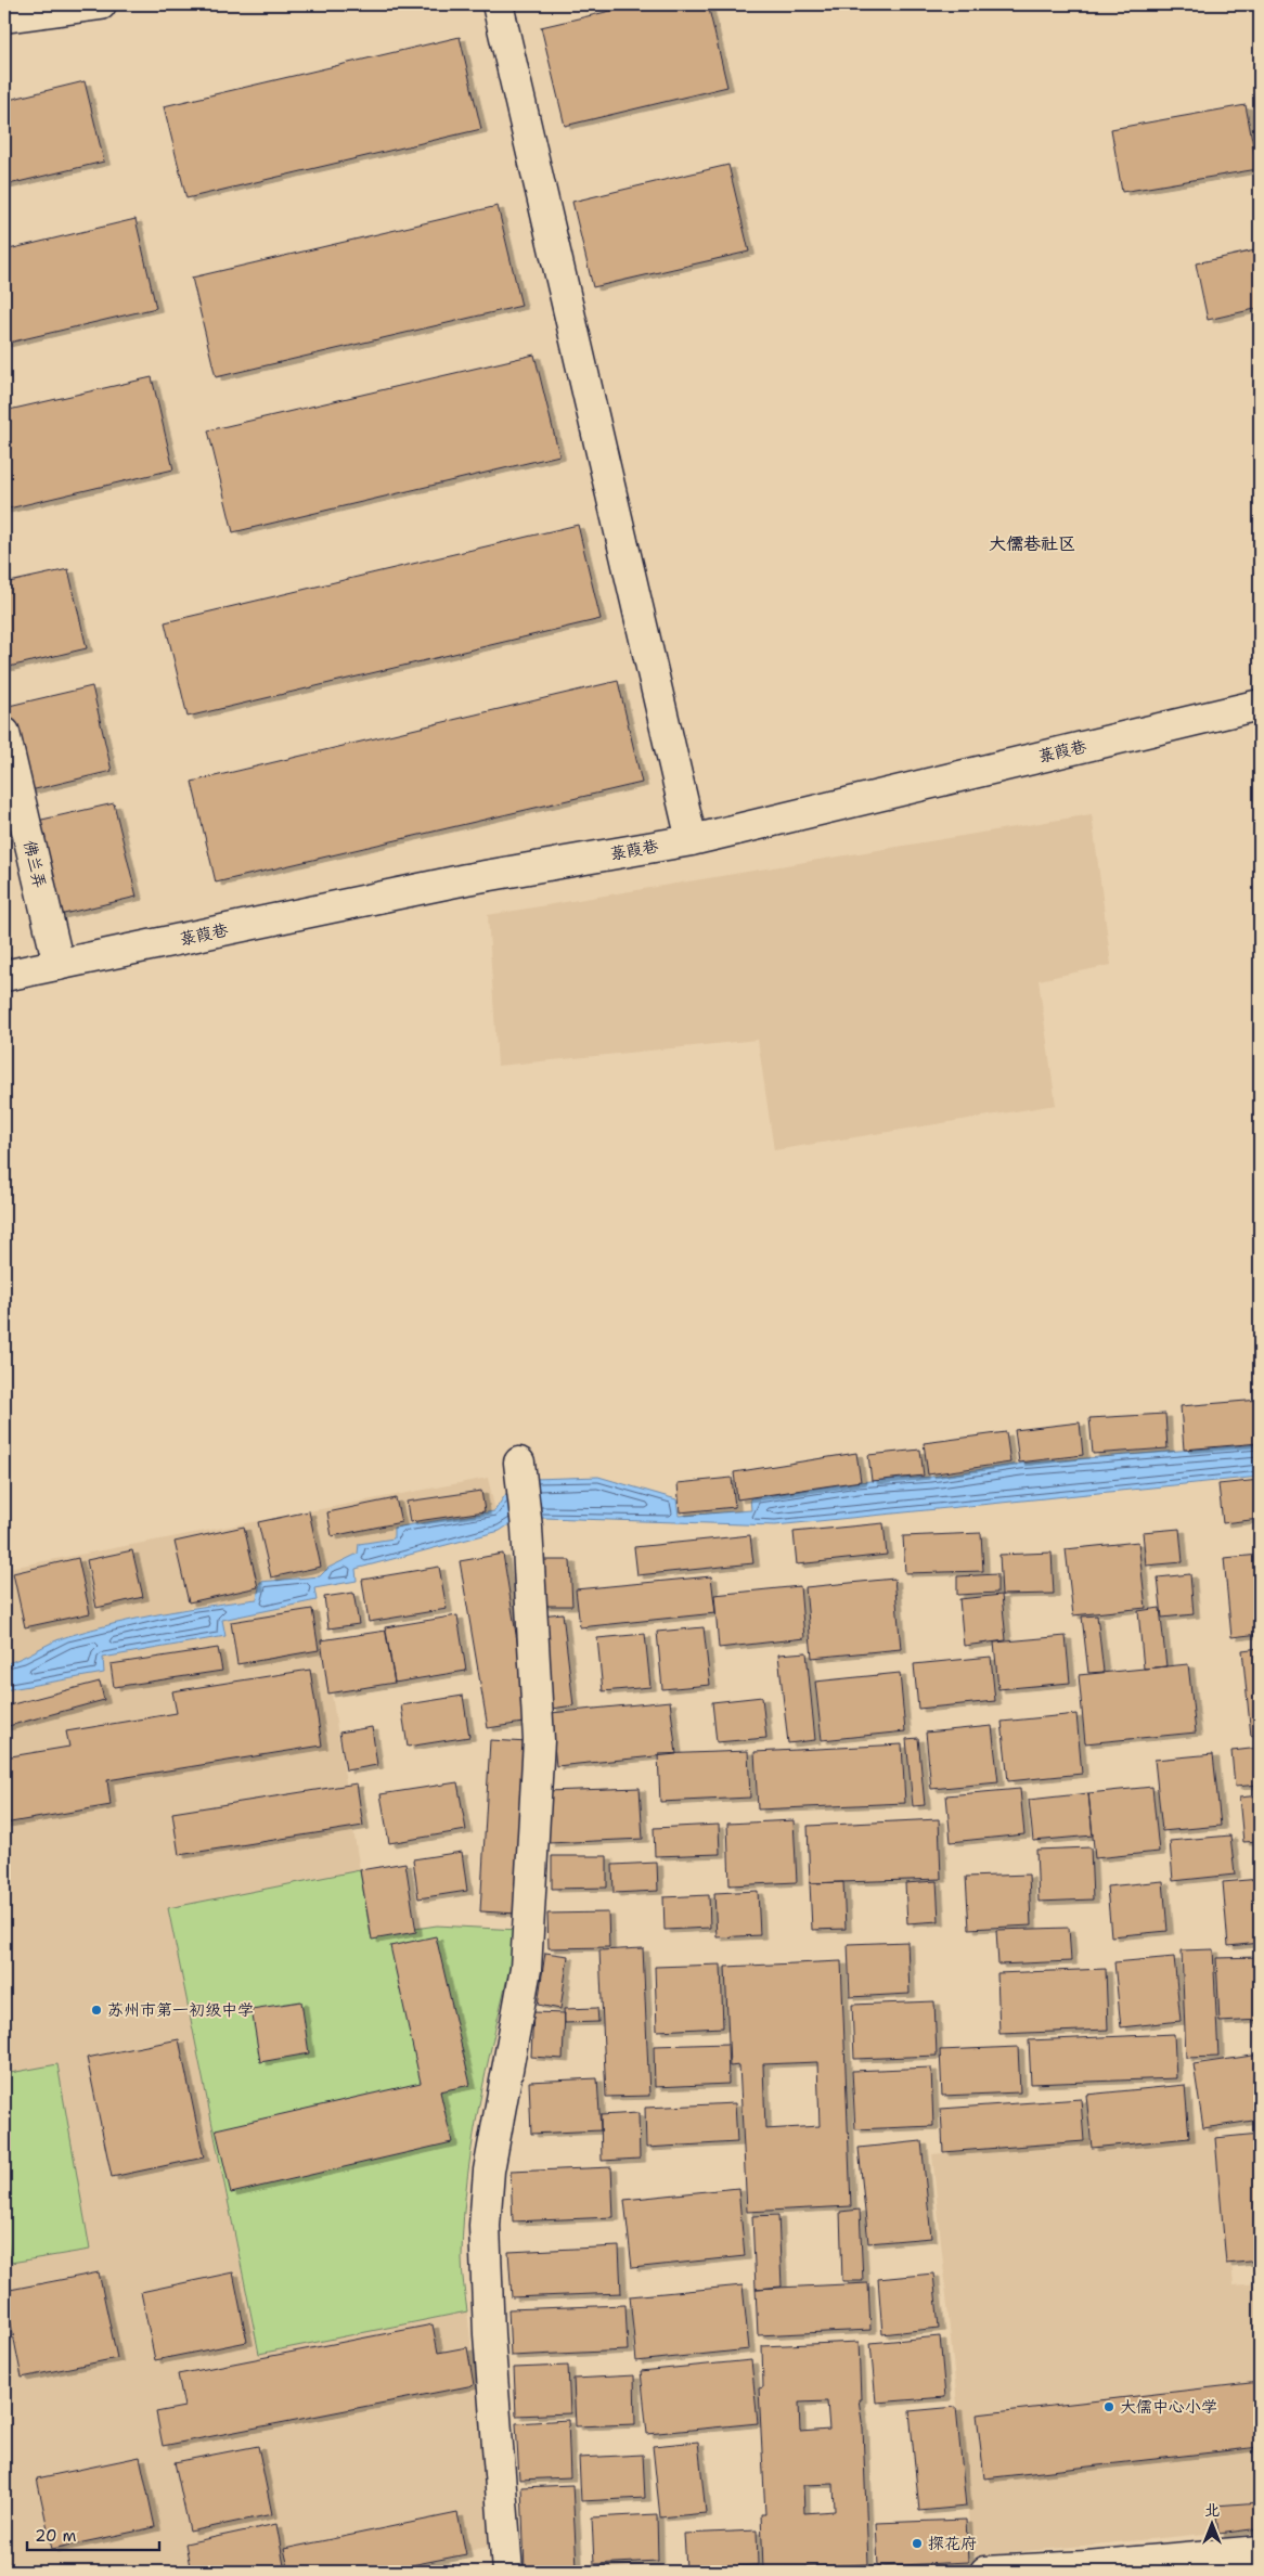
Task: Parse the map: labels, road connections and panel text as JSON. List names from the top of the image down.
{
  "streets": {
    "street": ["菉葭巷", "佛兰弄"]
  },
  "crossings": [
    ["菉葭巷", "佛兰弄"]
  ],
  "districts": ["大儒巷社区"],
  "places": ["苏州市第一初级中学", "大儒中心小学", "探花府"],
  "scale_bar": "20 m",
  "north": "top"
}
